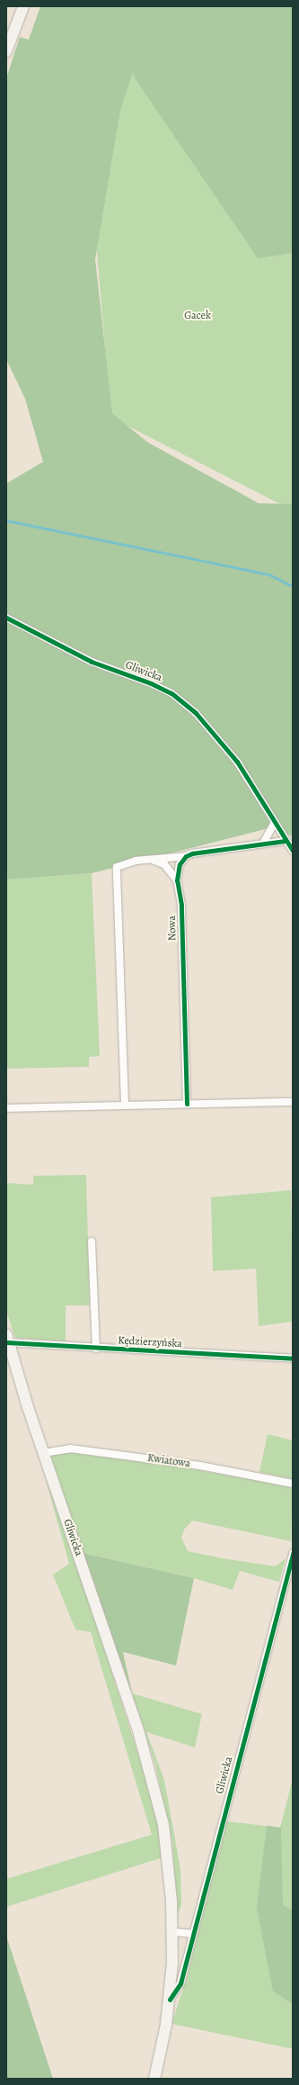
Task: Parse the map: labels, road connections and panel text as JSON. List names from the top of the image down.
{
  "streets": {
    "main road": ["Gliwicka"],
    "street": ["Nowa", "Kędzierzyńska", "Kwiatowa"]
  },
  "crossings": [
    ["Gliwicka", "Kędzierzyńska"],
    ["Gliwicka", "Kwiatowa"]
  ],
  "parks": ["Gacek"]
}
